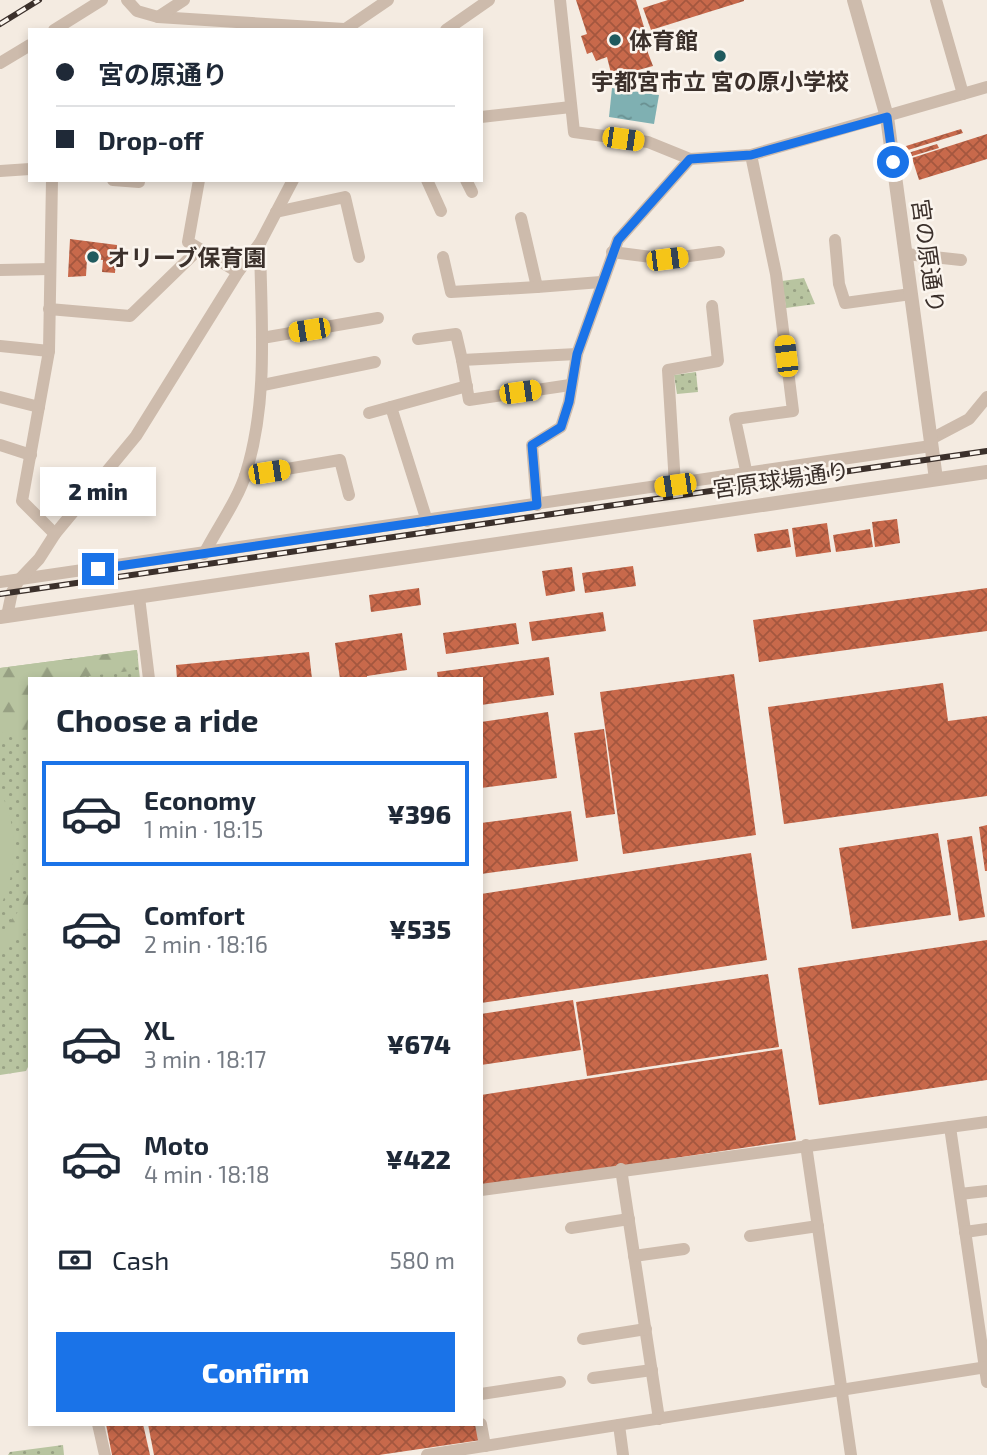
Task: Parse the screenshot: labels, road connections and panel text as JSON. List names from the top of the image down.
{
  "streets": {
    "street": ["宮の原通り", "宮原球場通り"]
  },
  "crossings": [
    ["宮の原通り", "宮原球場通り"]
  ],
  "places": ["体育館", "宇都宮市立 宮の原小学校", "オリーブ保育園"],
  "page": {
    "banner": ["宮の原通り", "Drop-off"],
    "bubble": "2 min",
    "heading": "Choose a ride",
    "list": [
      {
        "name": "Economy",
        "note": "1 min · 18:15",
        "value": "¥396"
      },
      {
        "name": "Comfort",
        "note": "2 min · 18:16",
        "value": "¥535"
      },
      {
        "name": "XL",
        "note": "3 min · 18:17",
        "value": "¥674"
      },
      {
        "name": "Moto",
        "note": "4 min · 18:18",
        "value": "¥422"
      }
    ],
    "pay": ["Cash", "580 m"],
    "buttons": "Confirm"
  }
}
